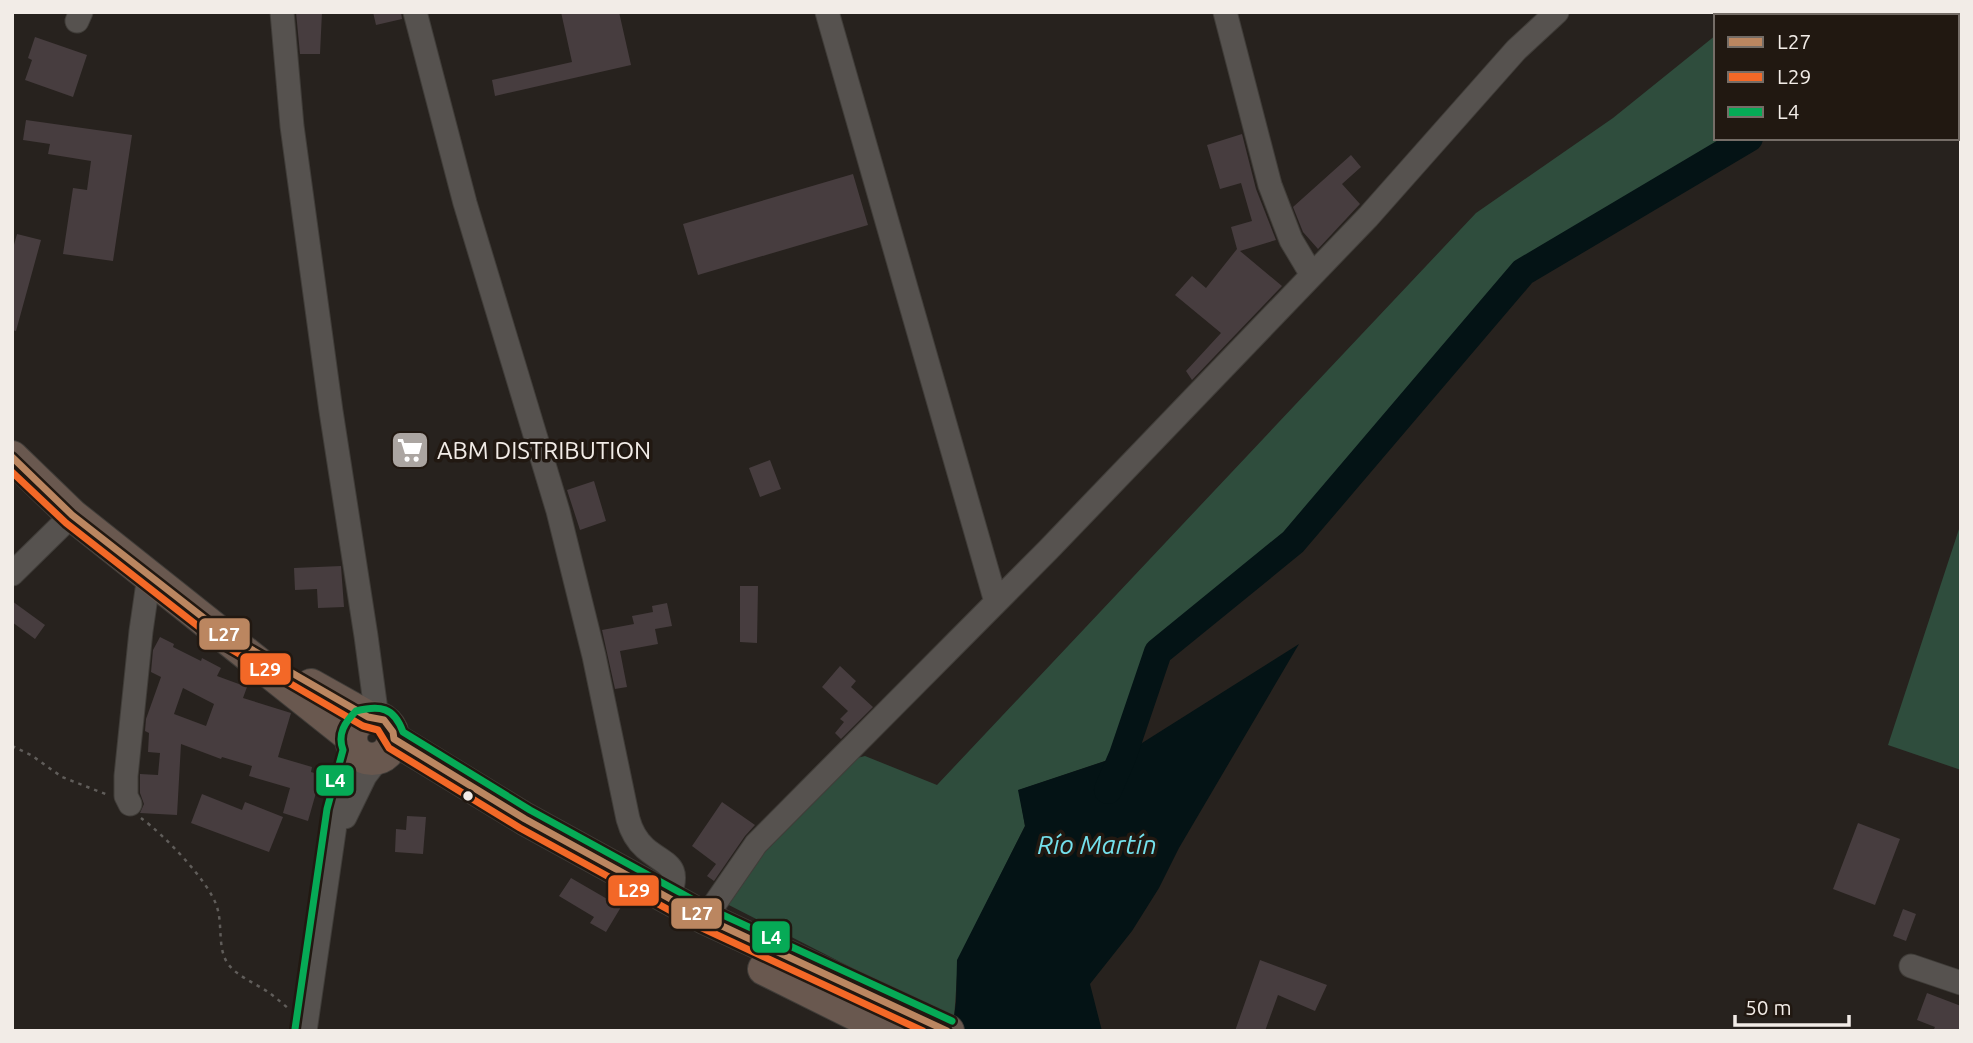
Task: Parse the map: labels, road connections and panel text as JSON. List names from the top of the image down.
{
  "water": ["Río Martín"],
  "places": {
    "supermarket": ["ABM DISTRIBUTION"]
  },
  "lines": ["transit line L27", "transit line L29", "transit line L4"],
  "legend": ["L27", "L29", "L4"],
  "scale_bar": "50 m"
}
